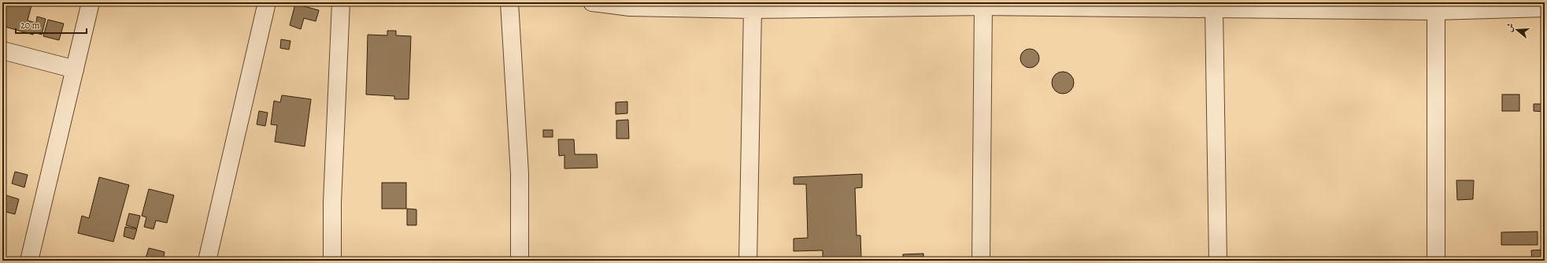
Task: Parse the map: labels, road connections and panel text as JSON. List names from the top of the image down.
{
  "scale_bar": "20 m",
  "north": "left"
}
